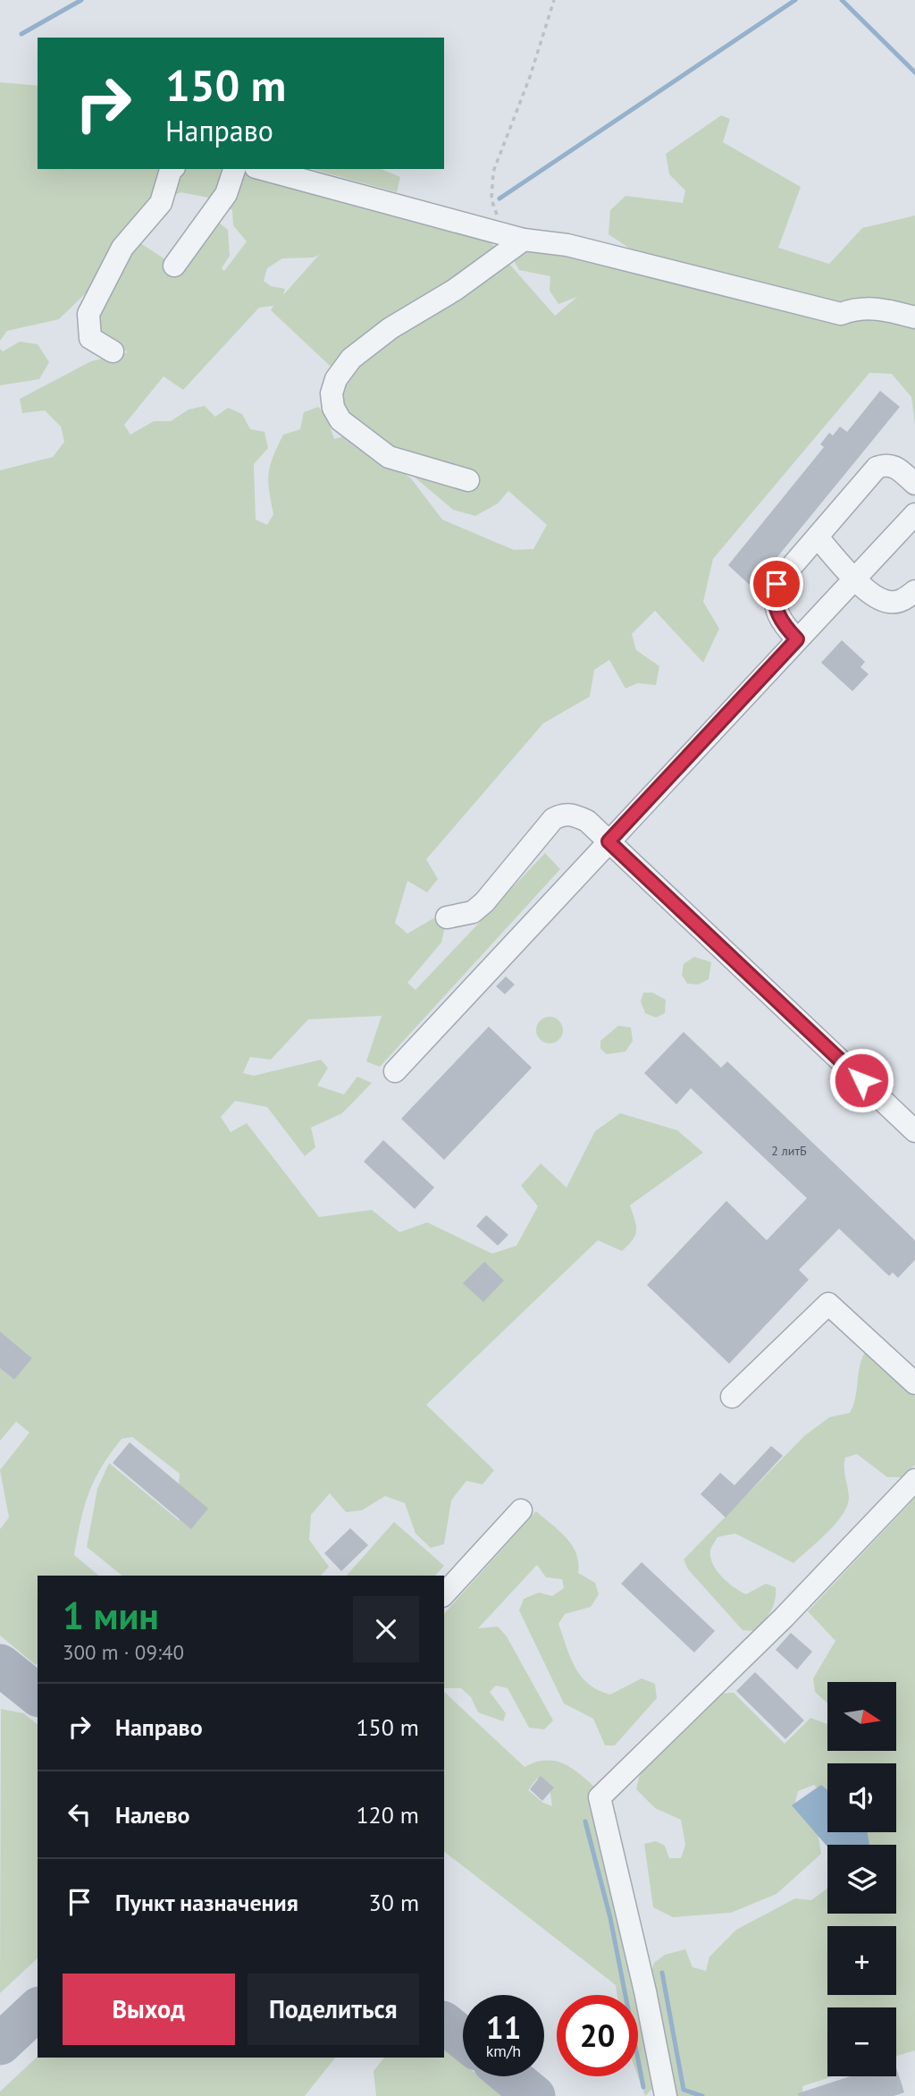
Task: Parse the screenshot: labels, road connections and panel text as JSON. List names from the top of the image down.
{
  "house_numbers": ["2 литБ"],
  "north": "right",
  "page": {
    "turn": ["150 m", "Направо"],
    "heading": ["1 мин", "300 m · 09:40"],
    "map_buttons": ["+", "−"],
    "list": [
      {
        "name": "Направо",
        "value": "150 m"
      },
      {
        "name": "Налево",
        "value": "120 m"
      },
      {
        "name": "Пункт назначения",
        "value": "30 m"
      }
    ],
    "buttons": ["Выход", "Поделиться"],
    "speed": "11 km/h",
    "limit": "20"
  }
}
